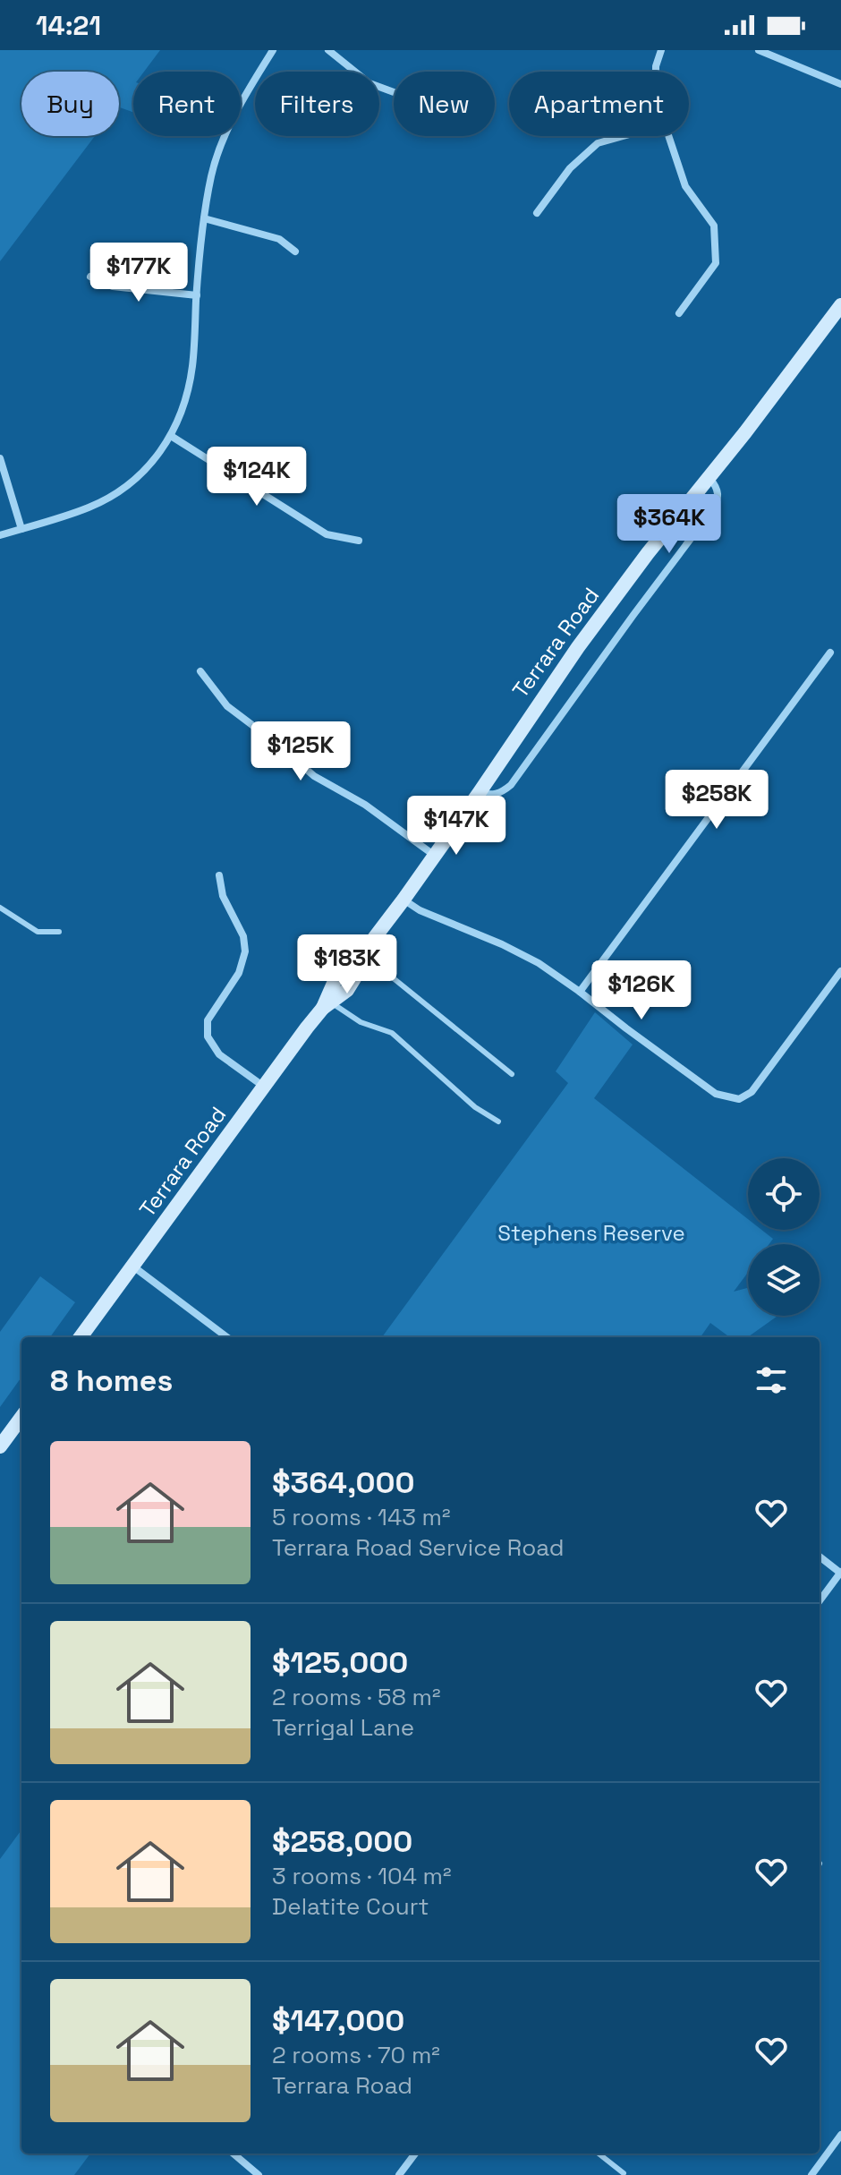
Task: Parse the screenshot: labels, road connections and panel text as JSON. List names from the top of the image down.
{
  "streets": {
    "main road": ["Terrara Road"]
  },
  "parks": ["Stephens Reserve"],
  "page": {
    "status": "14:21",
    "chip": [
      "Buy",
      "Rent",
      "Filters",
      "New",
      "Apartment"
    ],
    "price": [
      "$177K",
      "$124K",
      "$364K",
      "$125K",
      "$258K",
      "$147K",
      "$183K",
      "$126K"
    ],
    "heading": "8 homes",
    "list": [
      {
        "name": "$364,000",
        "note": "5 rooms · 143 m² · Terrara Road Service Road"
      },
      {
        "name": "$125,000",
        "note": "2 rooms · 58 m² · Terrigal Lane"
      },
      {
        "name": "$258,000",
        "note": "3 rooms · 104 m² · Delatite Court"
      },
      {
        "name": "$147,000",
        "note": "2 rooms · 70 m² · Terrara Road"
      }
    ]
  }
}
